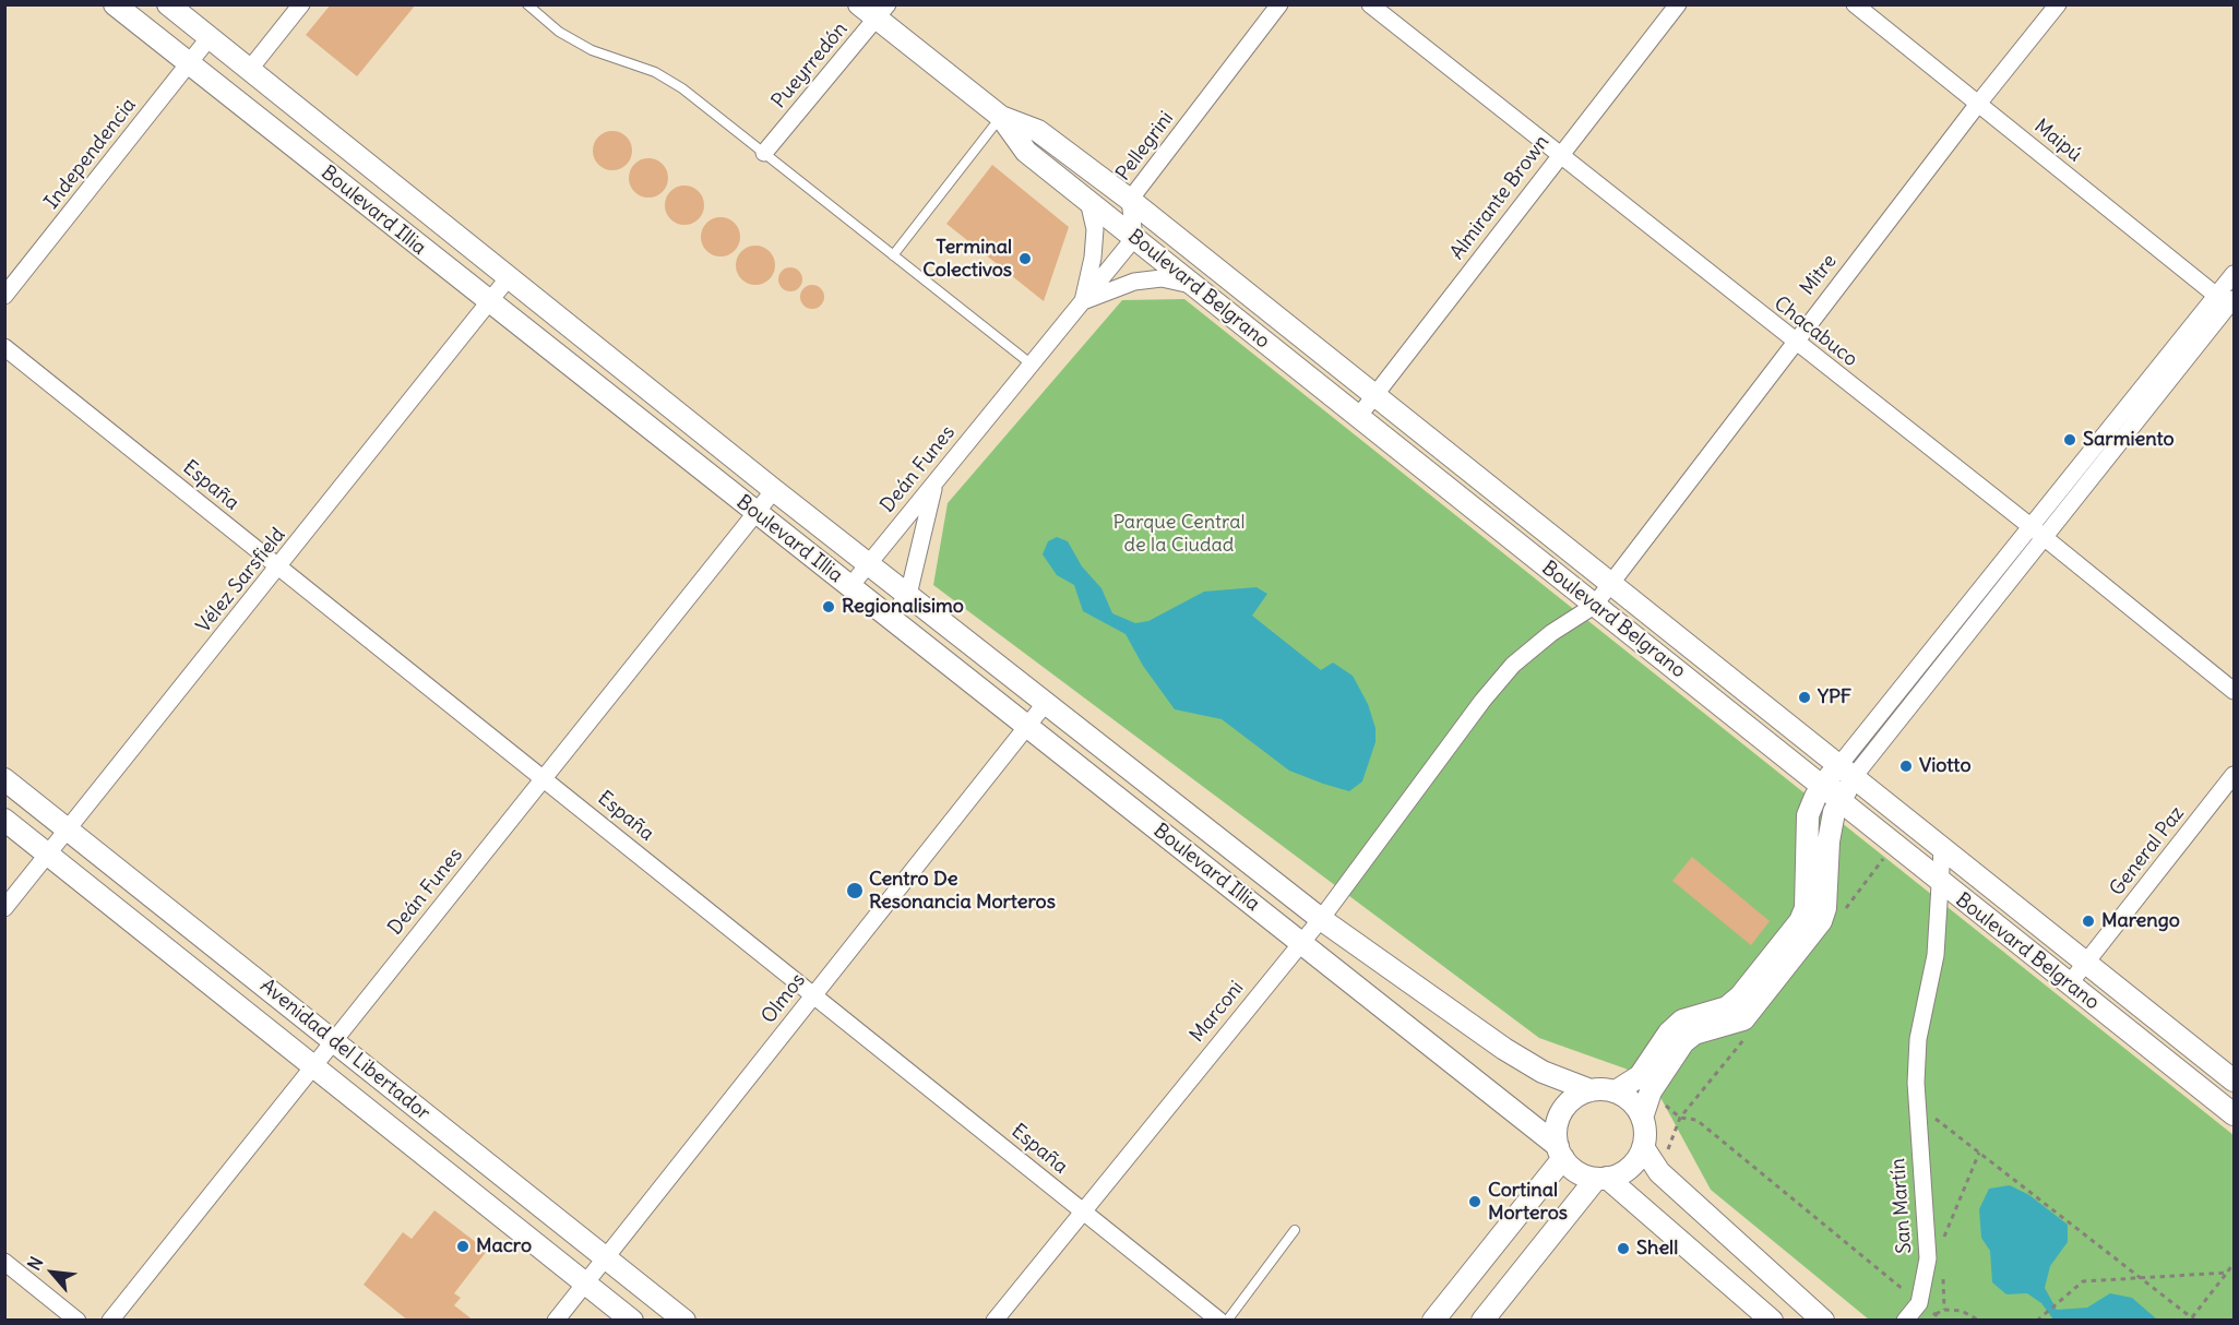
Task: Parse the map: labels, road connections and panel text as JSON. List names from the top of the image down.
{
  "streets": {
    "street": [
      "Pueyrredón",
      "Maipú",
      "Pellegrini",
      "Independencia",
      "Almirante Brown",
      "Boulevard Illia",
      "Mitre",
      "Boulevard Belgrano",
      "Chacabuco",
      "Deán Funes",
      "España",
      "Vélez Sarsfield",
      "General Paz",
      "Olmos",
      "Marconi",
      "Avenidad del Libertador",
      "San Martín"
    ]
  },
  "crossings": [
    ["Pueyrredón", "Boulevard Belgrano"],
    ["Maipú", "Mitre"],
    ["Pellegrini", "Boulevard Belgrano"],
    ["Independencia", "Boulevard Illia"],
    ["Almirante Brown", "Boulevard Belgrano"],
    ["Almirante Brown", "Chacabuco"],
    ["Boulevard Illia", "Deán Funes"],
    ["Boulevard Illia", "Vélez Sarsfield"],
    ["Boulevard Illia", "Olmos"],
    ["Boulevard Illia", "Marconi"],
    ["Mitre", "Boulevard Belgrano"],
    ["Mitre", "Chacabuco"],
    ["Mitre", "Marconi"],
    ["Boulevard Belgrano", "General Paz"],
    ["Boulevard Belgrano", "San Martín"],
    ["Deán Funes", "España"],
    ["Deán Funes", "Avenidad del Libertador"],
    ["España", "Vélez Sarsfield"],
    ["España", "Olmos"],
    ["España", "Marconi"],
    ["Vélez Sarsfield", "Avenidad del Libertador"],
    ["Olmos", "Avenidad del Libertador"]
  ],
  "parks": ["Parque Central de la Ciudad"],
  "places": [
    "Terminal Colectivos",
    "Sarmiento",
    "Regionalisimo",
    "YPF",
    "Viotto",
    "Centro De Resonancia Morteros",
    "Marengo",
    "Cortinal Morteros",
    "Macro",
    "Shell"
  ],
  "north": "top left"
}
